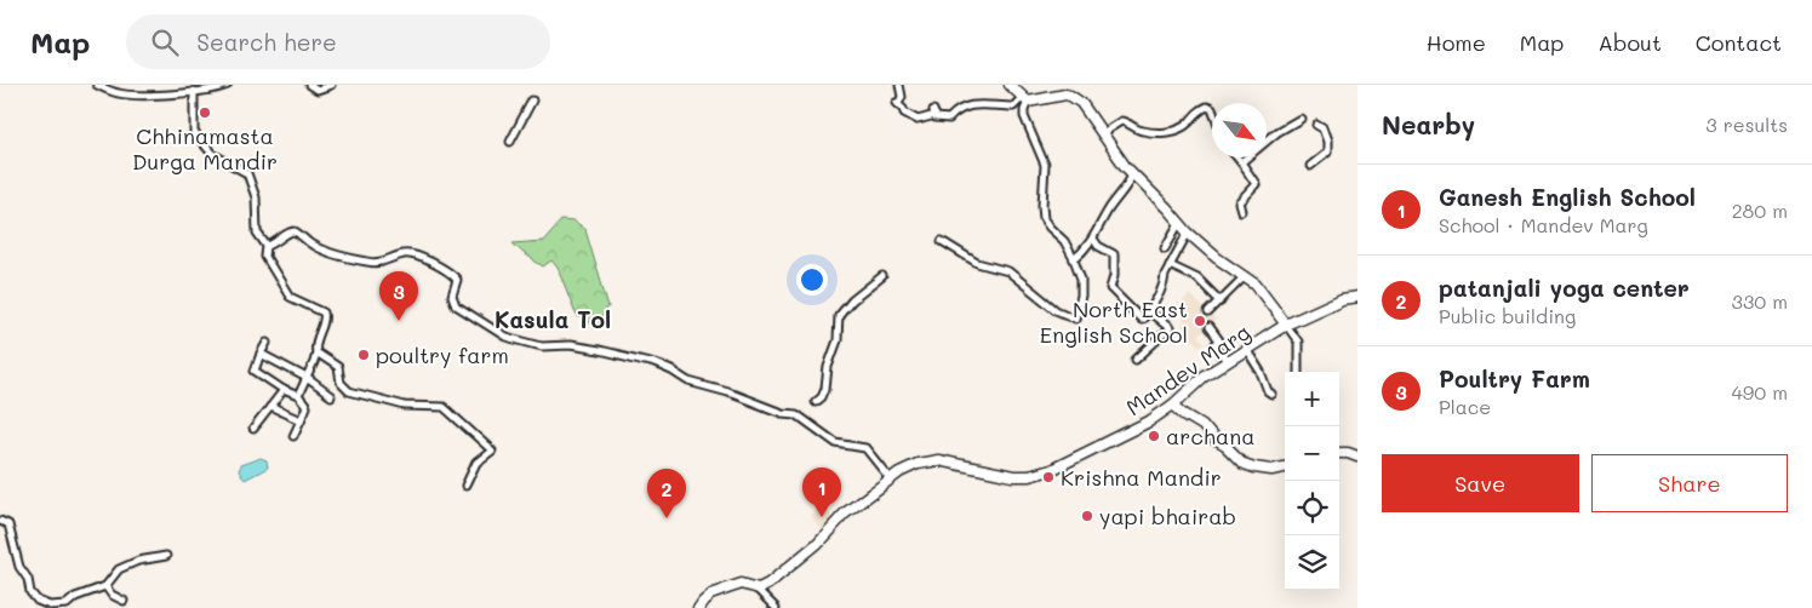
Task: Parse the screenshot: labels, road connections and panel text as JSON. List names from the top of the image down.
{
  "streets": {
    "main road": ["Mandev Marg"]
  },
  "districts": ["Kasula Tol"],
  "places": [
    "Chhinamasta Durga Mandir",
    "North East English School",
    "poultry farm",
    "archana",
    "Krishna Mandir",
    "yapi bhairab"
  ],
  "north": "bottom right",
  "page": {
    "header": "Map",
    "search": "Search here",
    "nav": [
      "Home",
      "Map",
      "About",
      "Contact"
    ],
    "heading": ["Nearby", "3 results"],
    "list": [
      {
        "mark": "1",
        "name": "Ganesh English School",
        "note": "School · Mandev Marg",
        "value": "280 m"
      },
      {
        "mark": "2",
        "name": "patanjali yoga center",
        "note": "Public building",
        "value": "330 m"
      },
      {
        "mark": "3",
        "name": "Poultry Farm",
        "note": "Place",
        "value": "490 m"
      }
    ],
    "pins": ["3", "1", "2"],
    "map_buttons": ["+", "−"],
    "buttons": ["Save", "Share"]
  }
}
